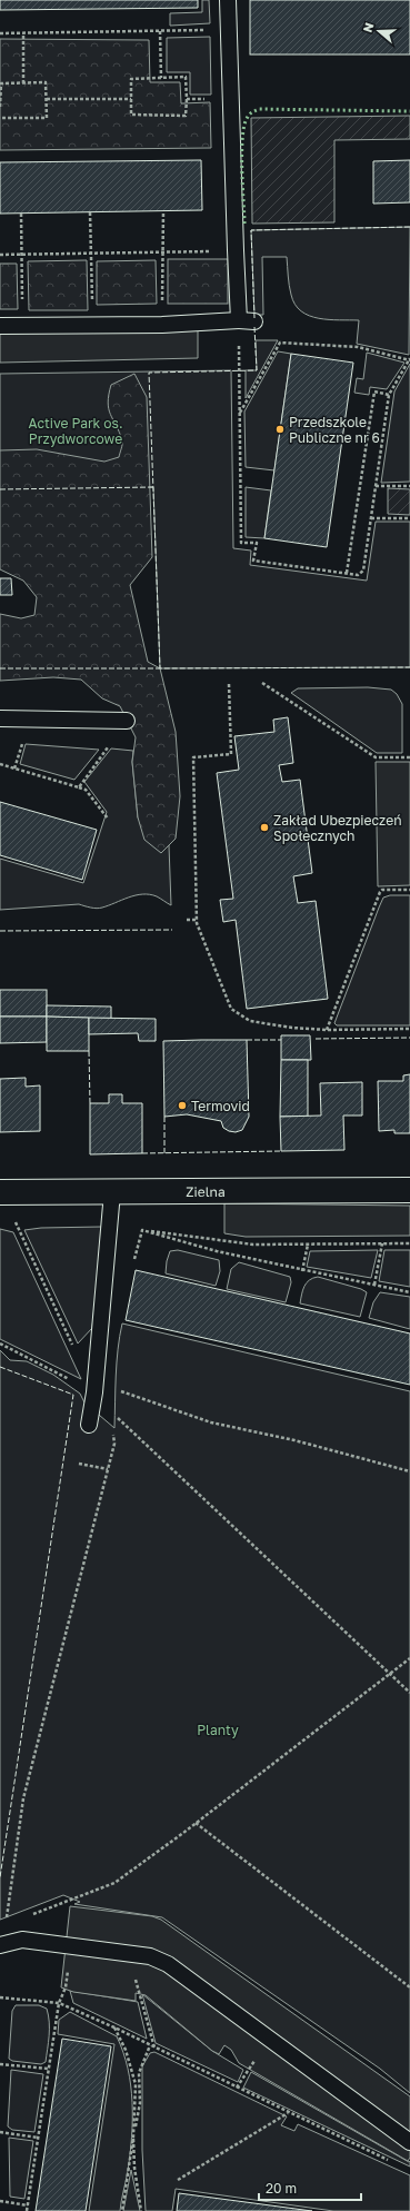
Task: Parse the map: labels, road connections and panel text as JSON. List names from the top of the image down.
{
  "streets": {
    "street": ["Zielna"]
  },
  "parks": ["Active Park os. Przydworcowe", "Planty"],
  "places": ["Przedszkole Publiczne nr 6", "Zakład Ubezpieczeń Społecznych", "Termovid"],
  "scale_bar": "20 m",
  "north": "left"
}
